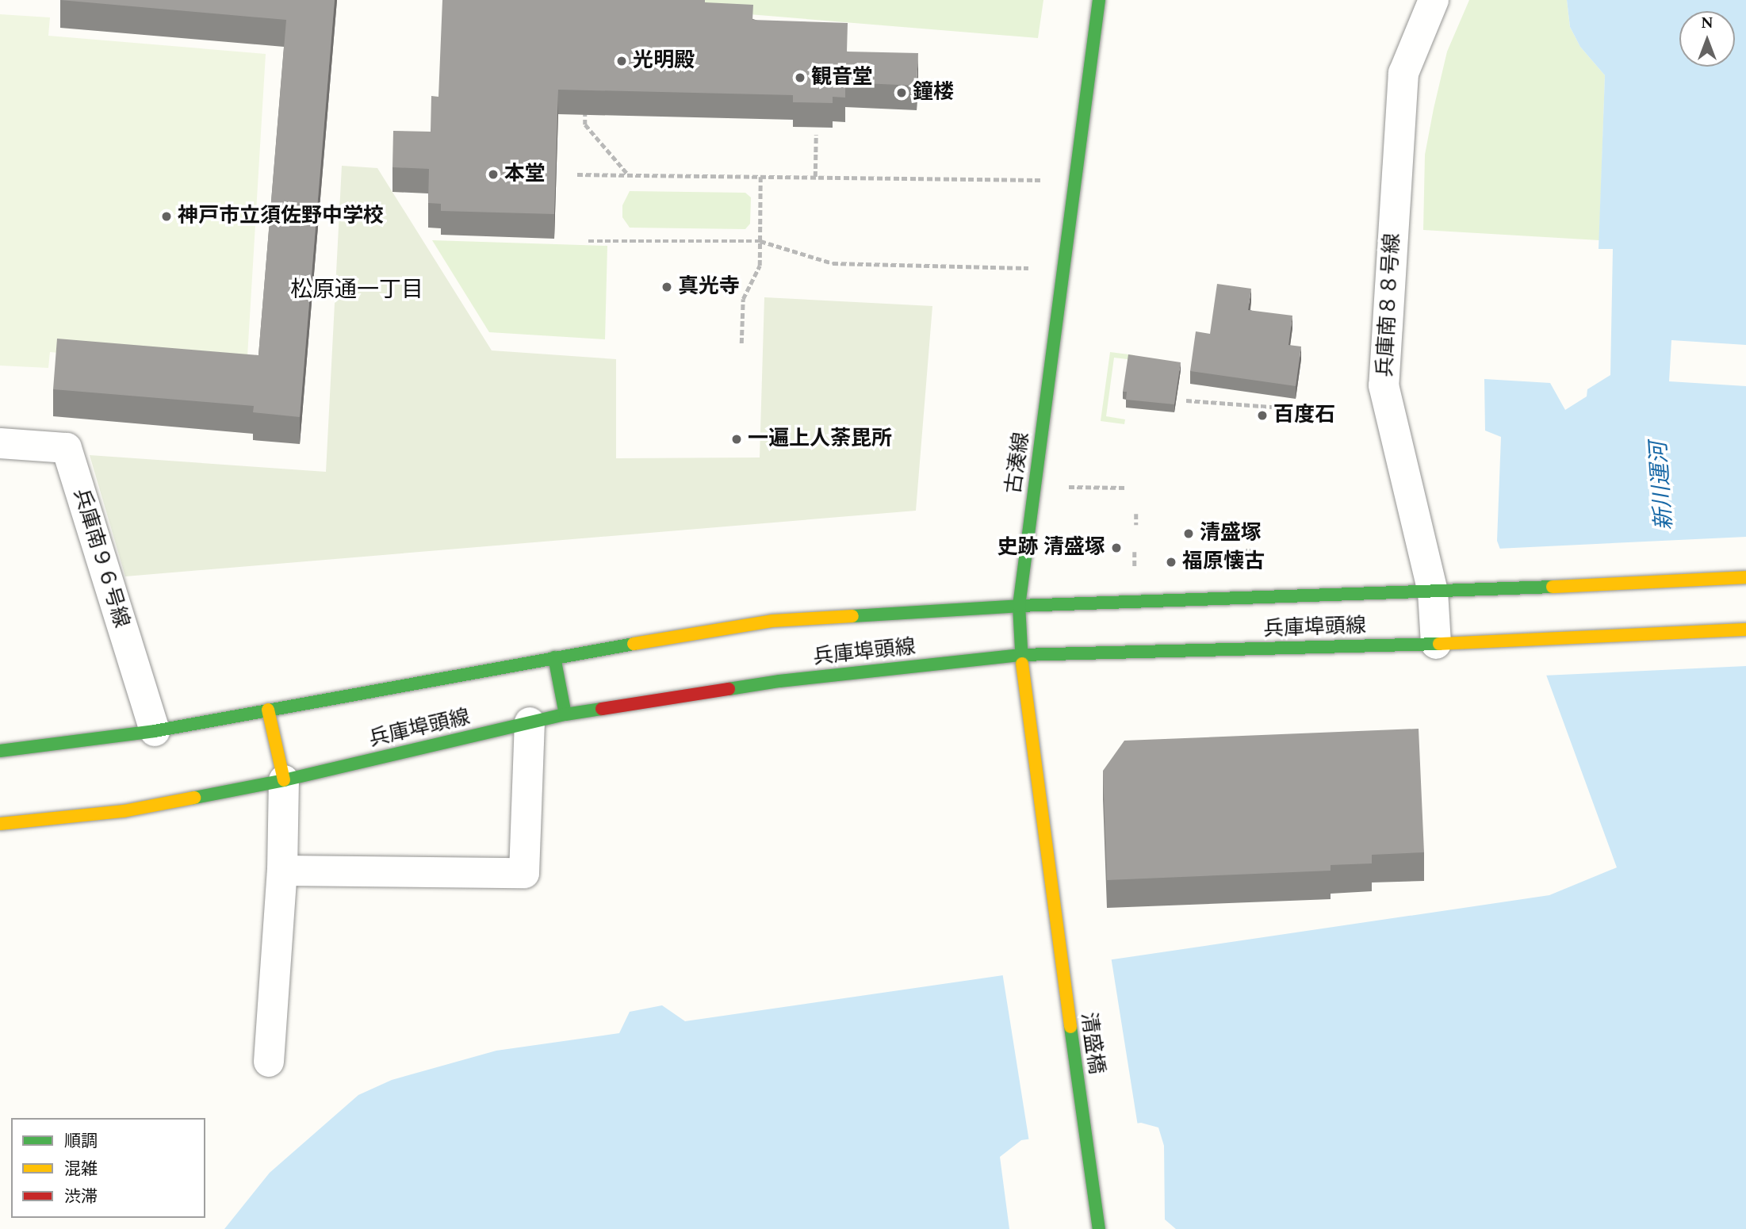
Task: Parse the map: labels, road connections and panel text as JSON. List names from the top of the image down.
{
  "streets": {
    "main road": ["古湊線", "兵庫埠頭線", "清盛橋"],
    "street": ["兵庫南８８号線", "兵庫南９６号線"]
  },
  "crossings": [
    ["兵庫南８８号線", "兵庫埠頭線"],
    ["古湊線", "兵庫埠頭線"],
    ["古湊線", "清盛橋"],
    ["兵庫南９６号線", "兵庫埠頭線"]
  ],
  "districts": ["松原通一丁目"],
  "water": ["新川運河"],
  "places": [
    "光明殿",
    "観音堂",
    "鐘楼",
    "本堂",
    "神戸市立須佐野中学校",
    "真光寺",
    "百度石",
    "一遍上人荼毘所",
    "清盛塚",
    "史跡 清盛塚",
    "福原懐古"
  ],
  "legend": ["順調", "混雑", "渋滞"],
  "north": "top"
}
